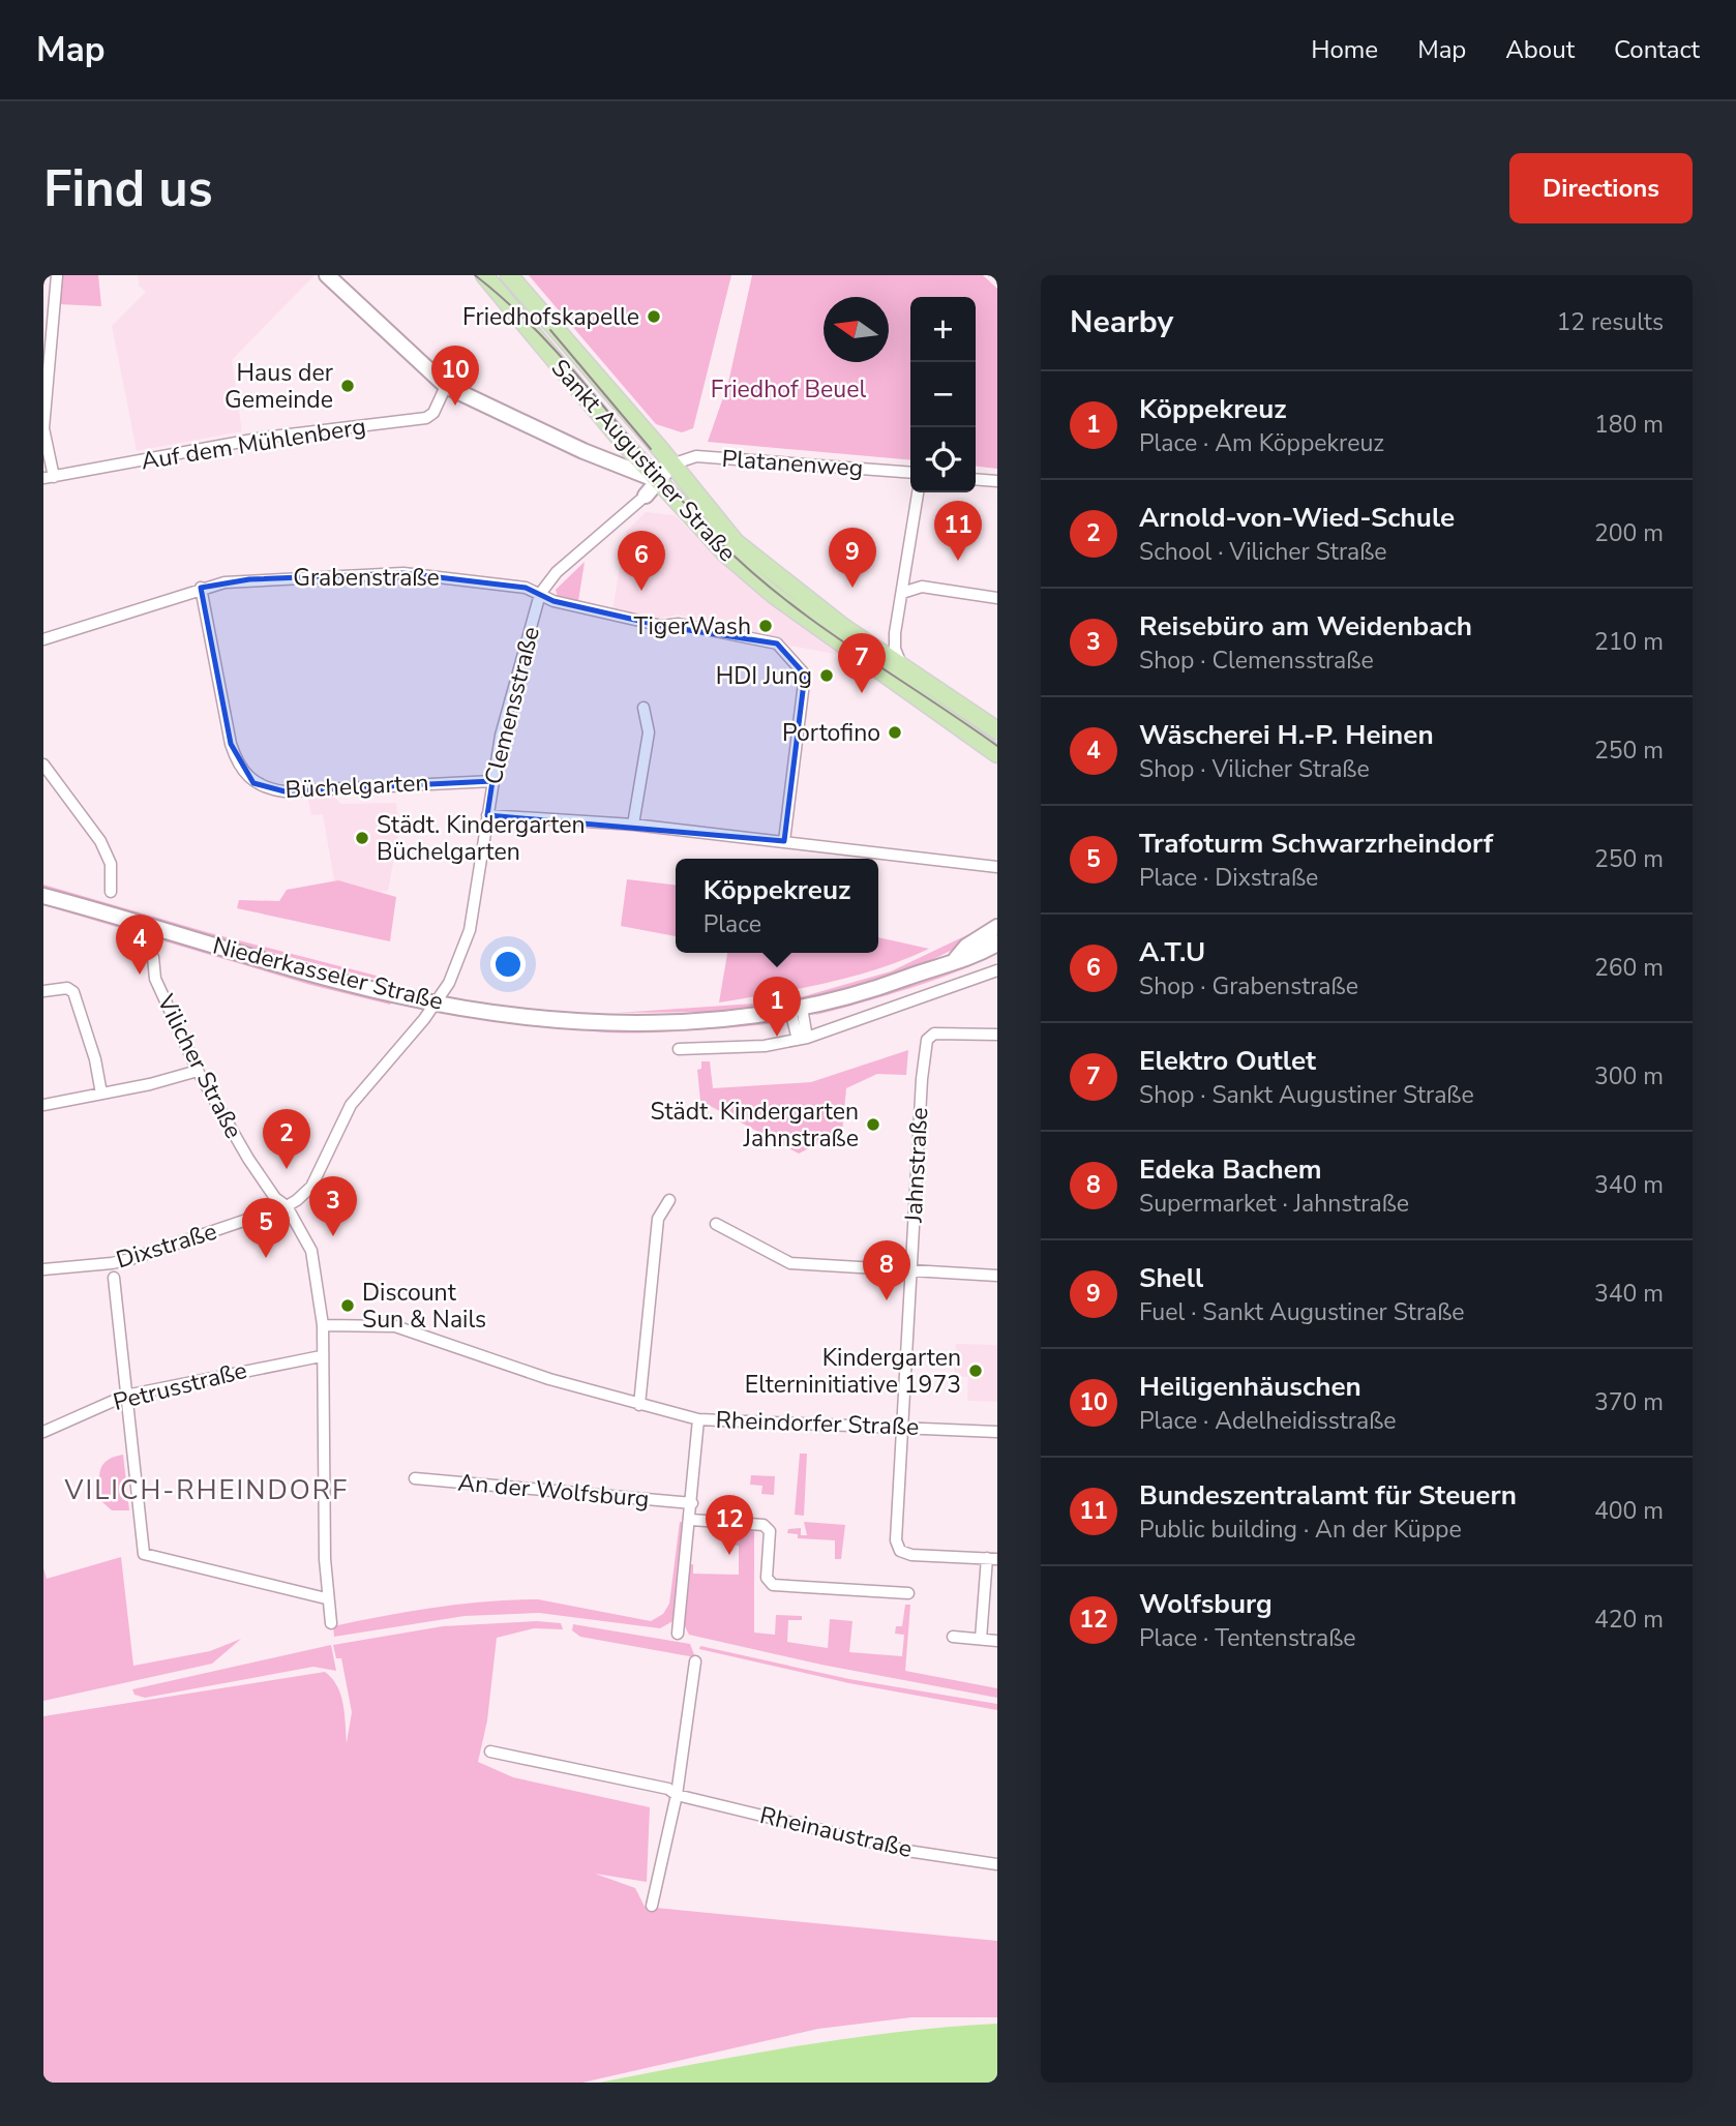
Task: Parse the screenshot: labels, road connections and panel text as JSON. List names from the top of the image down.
{
  "streets": {
    "main road": ["Sankt Augustiner Straße", "Clemensstraße", "Niederkasseler Straße"],
    "street": [
      "Auf dem Mühlenberg",
      "Platanenweg",
      "Grabenstraße",
      "Büchelgarten",
      "Vilicher Straße",
      "Jahnstraße",
      "Dixstraße",
      "Petrusstraße",
      "Rheindorfer Straße",
      "An der Wolfsburg",
      "Rheinaustraße"
    ]
  },
  "crossings": [
    ["Sankt Augustiner Straße", "Platanenweg"],
    ["Sankt Augustiner Straße", "Clemensstraße"],
    ["Platanenweg", "Clemensstraße"],
    ["Grabenstraße", "Clemensstraße"],
    ["Grabenstraße", "Büchelgarten"],
    ["Clemensstraße", "Büchelgarten"],
    ["Clemensstraße", "Niederkasseler Straße"],
    ["Clemensstraße", "Vilicher Straße"],
    ["Clemensstraße", "Dixstraße"],
    ["Vilicher Straße", "Dixstraße"],
    ["Jahnstraße", "Rheindorfer Straße"]
  ],
  "districts": ["VILICH-RHEINDORF"],
  "parks": ["Friedhof Beuel"],
  "places": [
    "Friedhofskapelle",
    "Haus der Gemeinde",
    "TigerWash",
    "HDI Jung",
    "Portofino",
    "Städt. Kindergarten Büchelgarten",
    "Städt. Kindergarten Jahnstraße",
    "Discount Sun & Nails",
    "Kindergarten Elterninitiative 1973"
  ],
  "north": "left",
  "page": {
    "header": "Map",
    "nav": [
      "Home",
      "Map",
      "About",
      "Contact"
    ],
    "buttons": "Directions",
    "title": "Find us",
    "heading": ["Nearby", "12 results"],
    "map_buttons": ["+", "−"],
    "pins": [
      "10",
      "11",
      "9",
      "6",
      "7",
      "4",
      "1",
      "2",
      "3",
      "5",
      "8",
      "12"
    ],
    "list": [
      {
        "mark": "1",
        "name": "Köppekreuz",
        "note": "Place · Am Köppekreuz",
        "value": "180 m"
      },
      {
        "mark": "2",
        "name": "Arnold-von-Wied-Schule",
        "note": "School · Vilicher Straße",
        "value": "200 m"
      },
      {
        "mark": "3",
        "name": "Reisebüro am Weidenbach",
        "note": "Shop · Clemensstraße",
        "value": "210 m"
      },
      {
        "mark": "4",
        "name": "Wäscherei H.-P. Heinen",
        "note": "Shop · Vilicher Straße",
        "value": "250 m"
      },
      {
        "mark": "5",
        "name": "Trafoturm Schwarzrheindorf",
        "note": "Place · Dixstraße",
        "value": "250 m"
      },
      {
        "mark": "6",
        "name": "A.T.U",
        "note": "Shop · Grabenstraße",
        "value": "260 m"
      },
      {
        "mark": "7",
        "name": "Elektro Outlet",
        "note": "Shop · Sankt Augustiner Straße",
        "value": "300 m"
      },
      {
        "mark": "8",
        "name": "Edeka Bachem",
        "note": "Supermarket · Jahnstraße",
        "value": "340 m"
      },
      {
        "mark": "9",
        "name": "Shell",
        "note": "Fuel · Sankt Augustiner Straße",
        "value": "340 m"
      },
      {
        "mark": "10",
        "name": "Heiligenhäuschen",
        "note": "Place · Adelheidisstraße",
        "value": "370 m"
      },
      {
        "mark": "11",
        "name": "Bundeszentralamt für Steuern",
        "note": "Public building · An der Küppe",
        "value": "400 m"
      },
      {
        "mark": "12",
        "name": "Wolfsburg",
        "note": "Place · Tentenstraße",
        "value": "420 m"
      }
    ],
    "popup": ["Köppekreuz", "Place"]
  }
}
